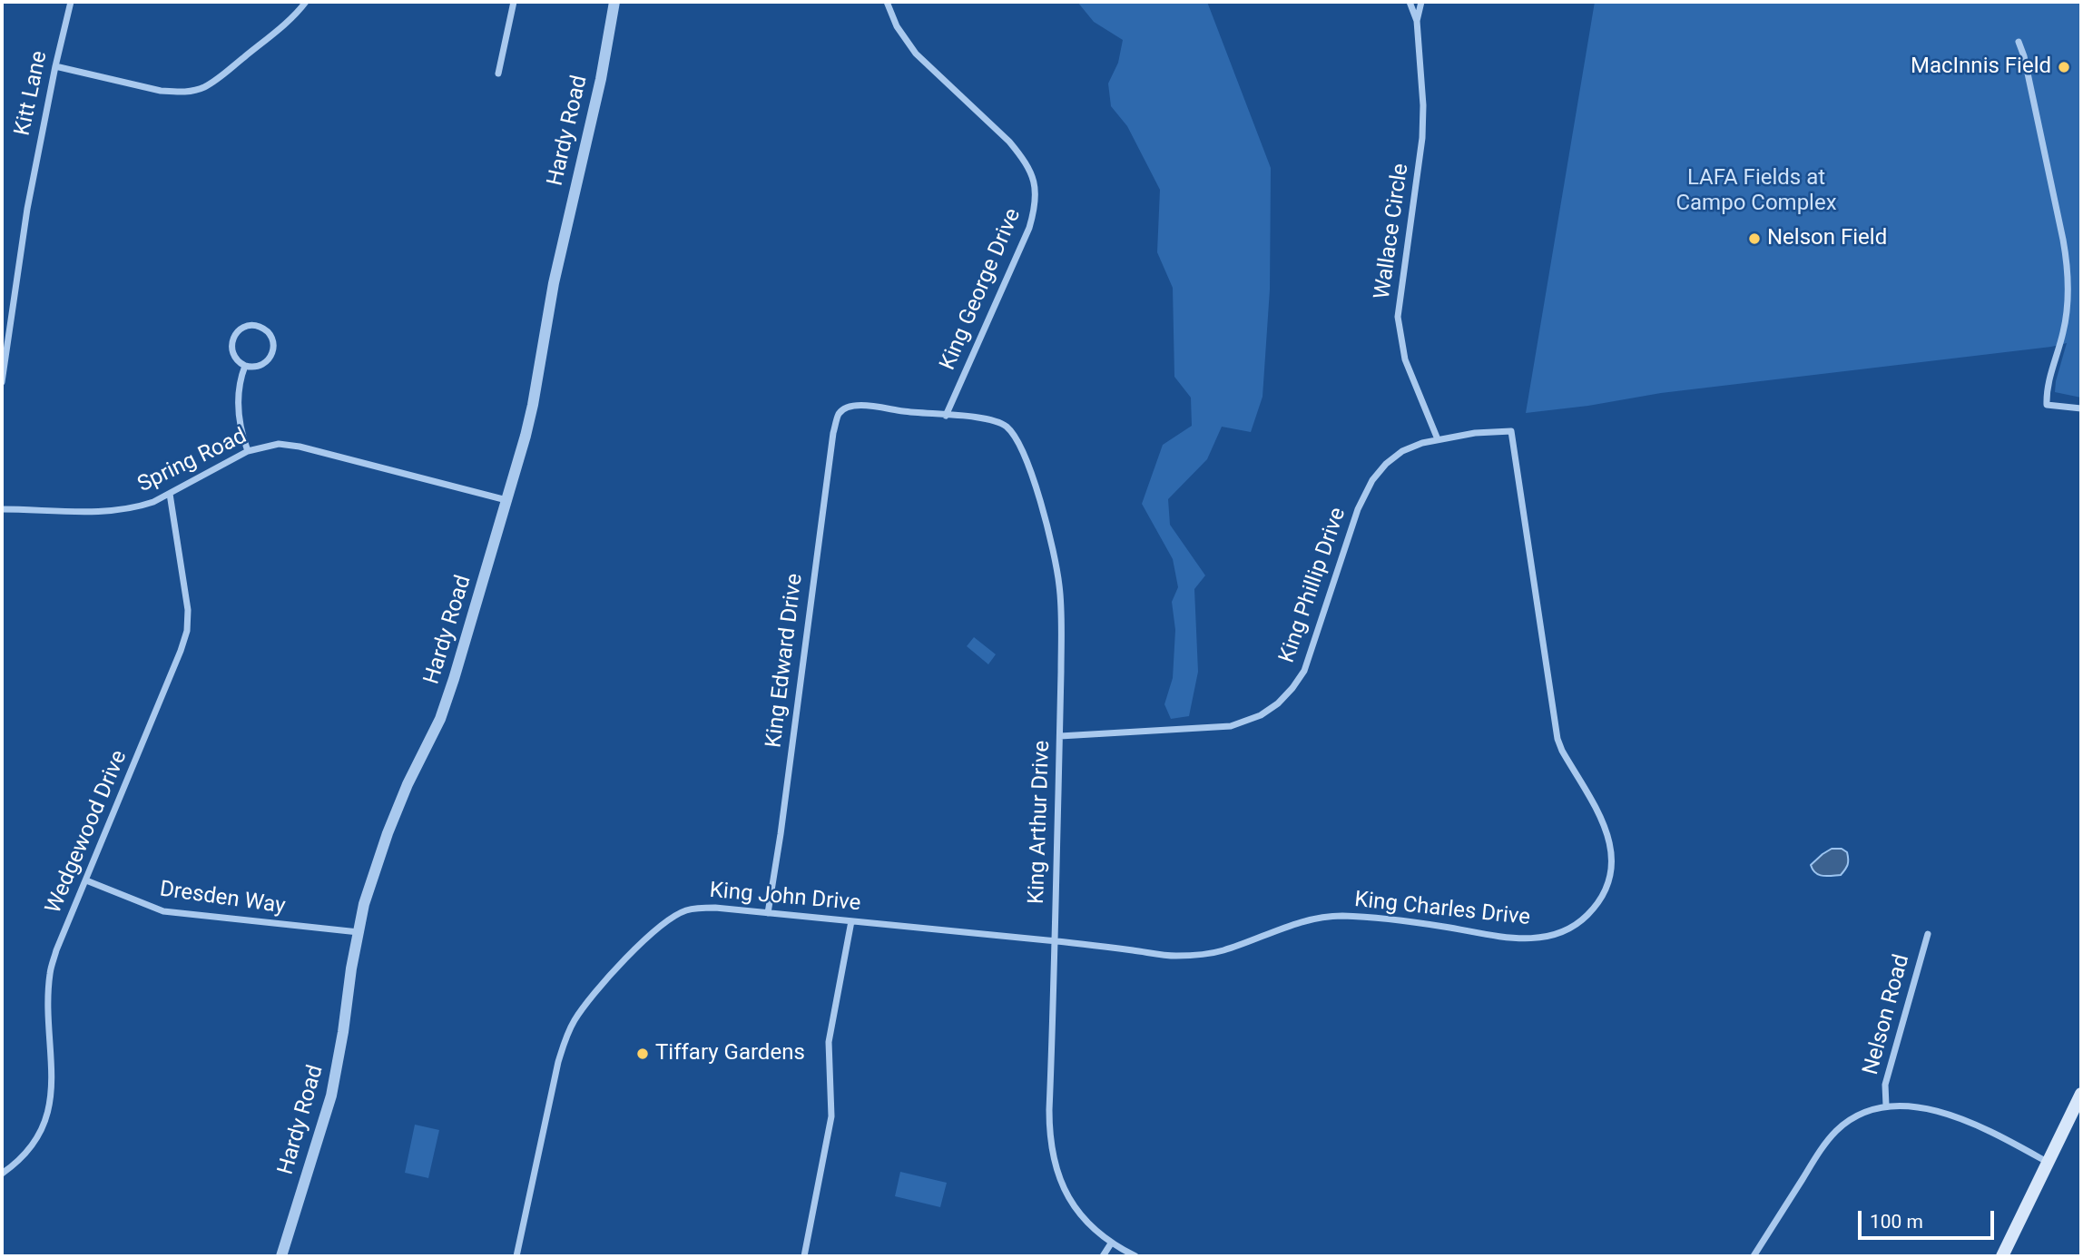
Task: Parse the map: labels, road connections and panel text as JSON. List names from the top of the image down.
{
  "streets": {
    "street": [
      "Kitt Lane",
      "Hardy Road",
      "Wallace Circle",
      "King George Drive",
      "Spring Road",
      "King Phillip Drive",
      "King Edward Drive",
      "King Arthur Drive",
      "Wedgewood Drive",
      "King John Drive",
      "Dresden Way",
      "King Charles Drive",
      "Nelson Road"
    ]
  },
  "crossings": [
    ["Hardy Road", "Spring Road"],
    ["Hardy Road", "Dresden Way"],
    ["Wallace Circle", "King Phillip Drive"],
    ["King George Drive", "King Arthur Drive"],
    ["Spring Road", "Wedgewood Drive"],
    ["King Phillip Drive", "King Arthur Drive"],
    ["King Phillip Drive", "King Charles Drive"],
    ["King Edward Drive", "King Arthur Drive"],
    ["King Edward Drive", "King John Drive"],
    ["King Arthur Drive", "King John Drive"],
    ["King Arthur Drive", "King Charles Drive"],
    ["Wedgewood Drive", "Dresden Way"],
    ["King John Drive", "King Charles Drive"]
  ],
  "parks": ["LAFA Fields at Campo Complex"],
  "places": ["MacInnis Field", "Nelson Field", "Tiffary Gardens"],
  "scale_bar": "100 m"
}
